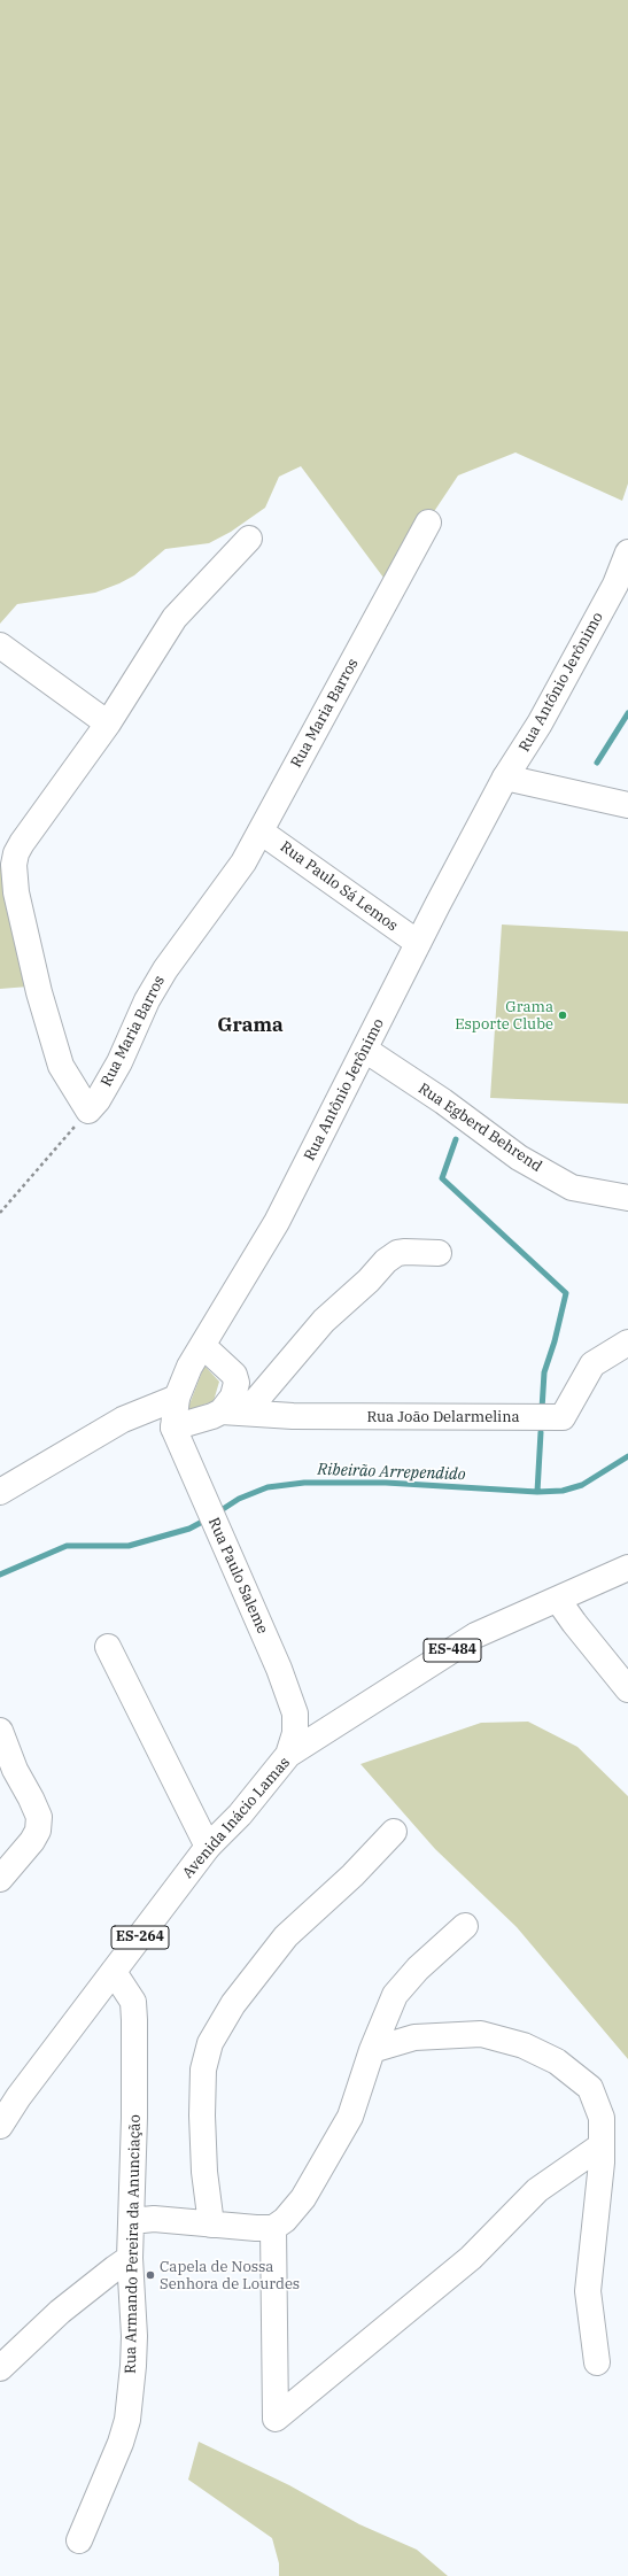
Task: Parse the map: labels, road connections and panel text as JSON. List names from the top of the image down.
{
  "streets": {
    "street": [
      "Rua Antônio Jerônimo",
      "Rua Maria Barros",
      "Rua Paulo Sá Lemos",
      "Rua Egberd Behrend",
      "Rua João Delarmelina",
      "Rua Paulo Saleme",
      "ES-484",
      "Avenida Inácio Lamas",
      "ES-264",
      "Rua Armando Pereira da Anunciação"
    ]
  },
  "crossings": [
    ["Rua Antônio Jerônimo", "Rua Paulo Sá Lemos"],
    ["Rua Antônio Jerônimo", "Rua Egberd Behrend"],
    ["Rua Antônio Jerônimo", "Rua Paulo Saleme"],
    ["Rua Maria Barros", "Rua Paulo Sá Lemos"],
    ["Rua Paulo Saleme", "Avenida Inácio Lamas"],
    ["Avenida Inácio Lamas", "Rua Armando Pereira da Anunciação"]
  ],
  "districts": ["Grama"],
  "water": ["Ribeirão Arrependido"],
  "places": ["Grama Esporte Clube", "Capela de Nossa Senhora de Lourdes"]
}
